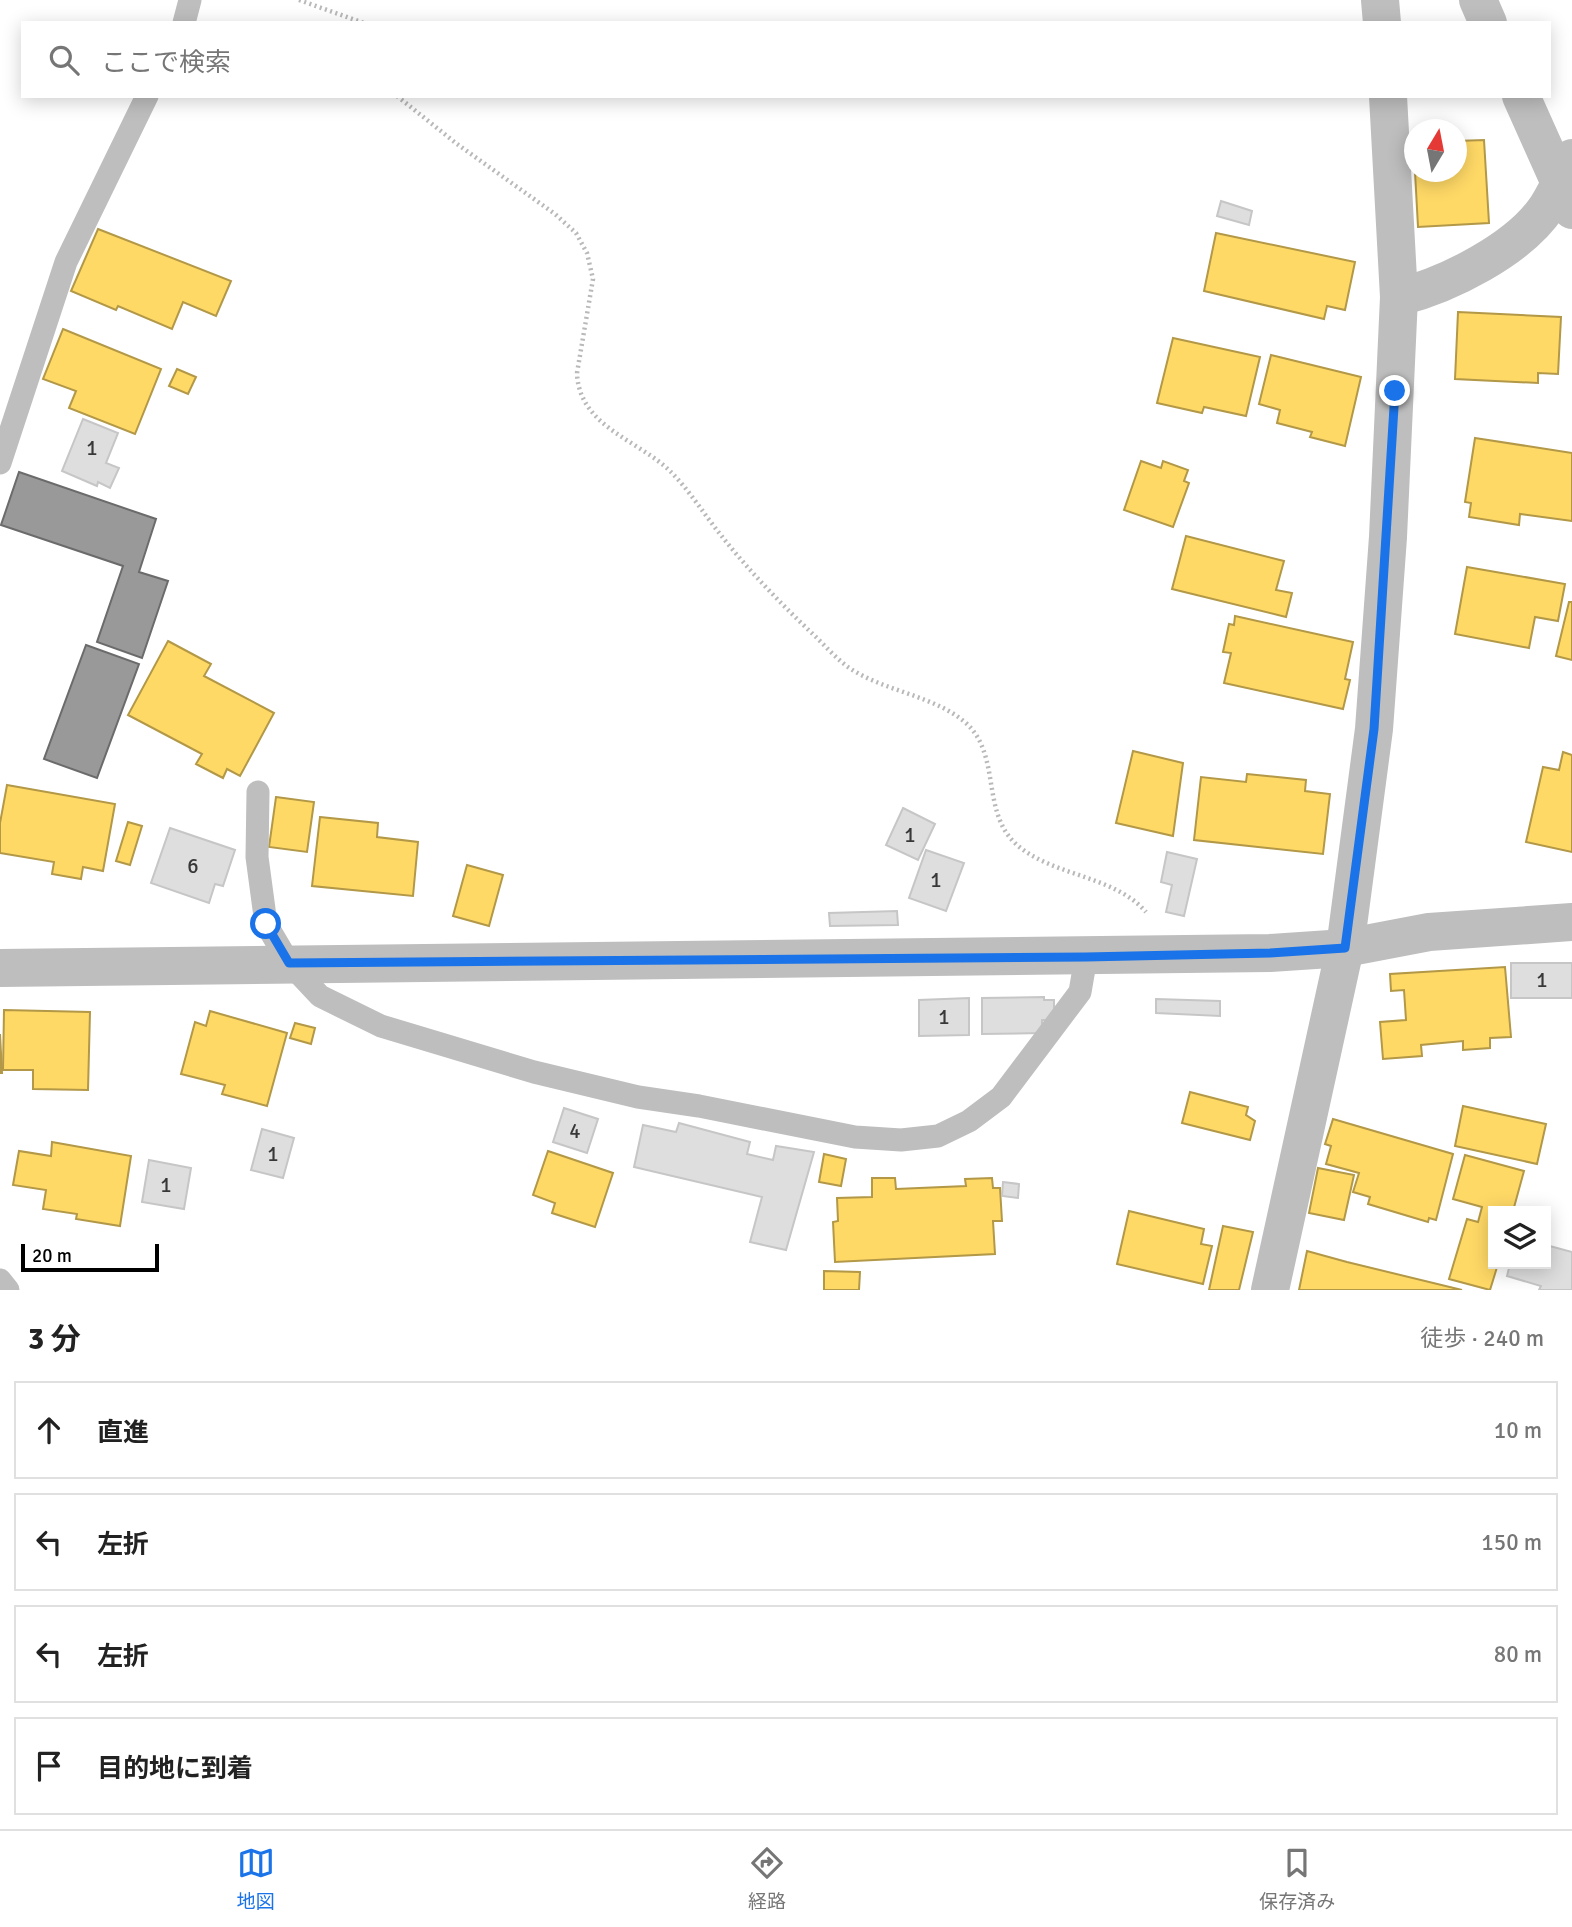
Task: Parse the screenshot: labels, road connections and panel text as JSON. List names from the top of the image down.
{
  "house_numbers": [
    "1",
    "1",
    "6",
    "1",
    "1",
    "1",
    "4",
    "1",
    "1"
  ],
  "scale_bar": "20 m",
  "north": "top",
  "page": {
    "search": "ここで検索",
    "scale": "20 m",
    "heading": ["3 分", "徒歩 · 240 m"],
    "list": [
      ["直進", "10 m"],
      ["左折", "150 m"],
      ["左折", "80 m"],
      "目的地に到着"
    ],
    "nav": ["地図", "経路", "保存済み"]
  }
}
